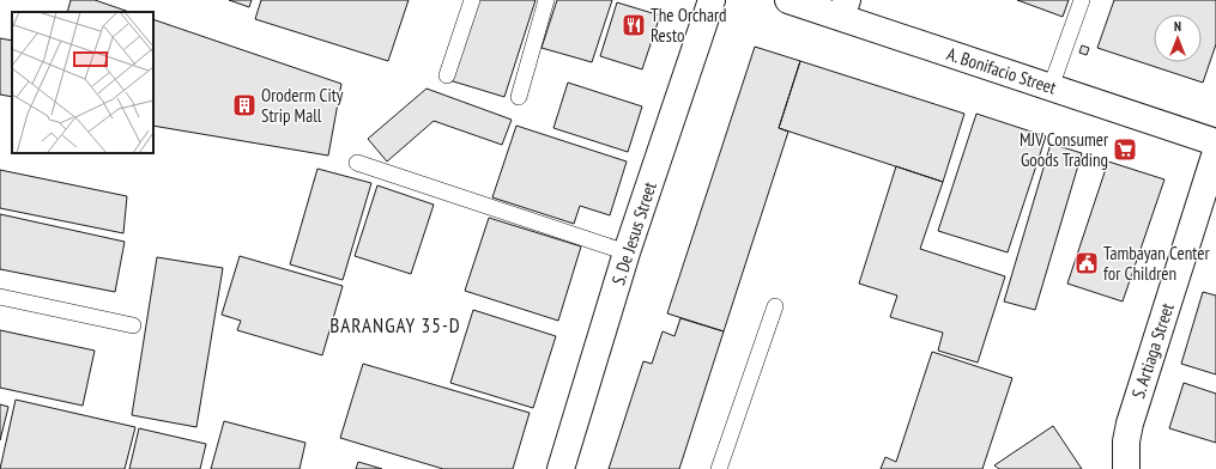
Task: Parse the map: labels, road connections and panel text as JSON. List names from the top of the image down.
{
  "streets": {
    "street": ["A. Bonifacio Street", "S. De Jesus Street", "S. Artiaga Street"]
  },
  "districts": ["BARANGAY 35-D"],
  "places": {
    "restaurant": ["The Orchard Resto"],
    "building": ["Oroderm City Strip Mall"],
    "supermarket": ["MJV Consumer Goods Trading"],
    "public building": ["Tambayan Center for Children"]
  },
  "north": "top"
}
